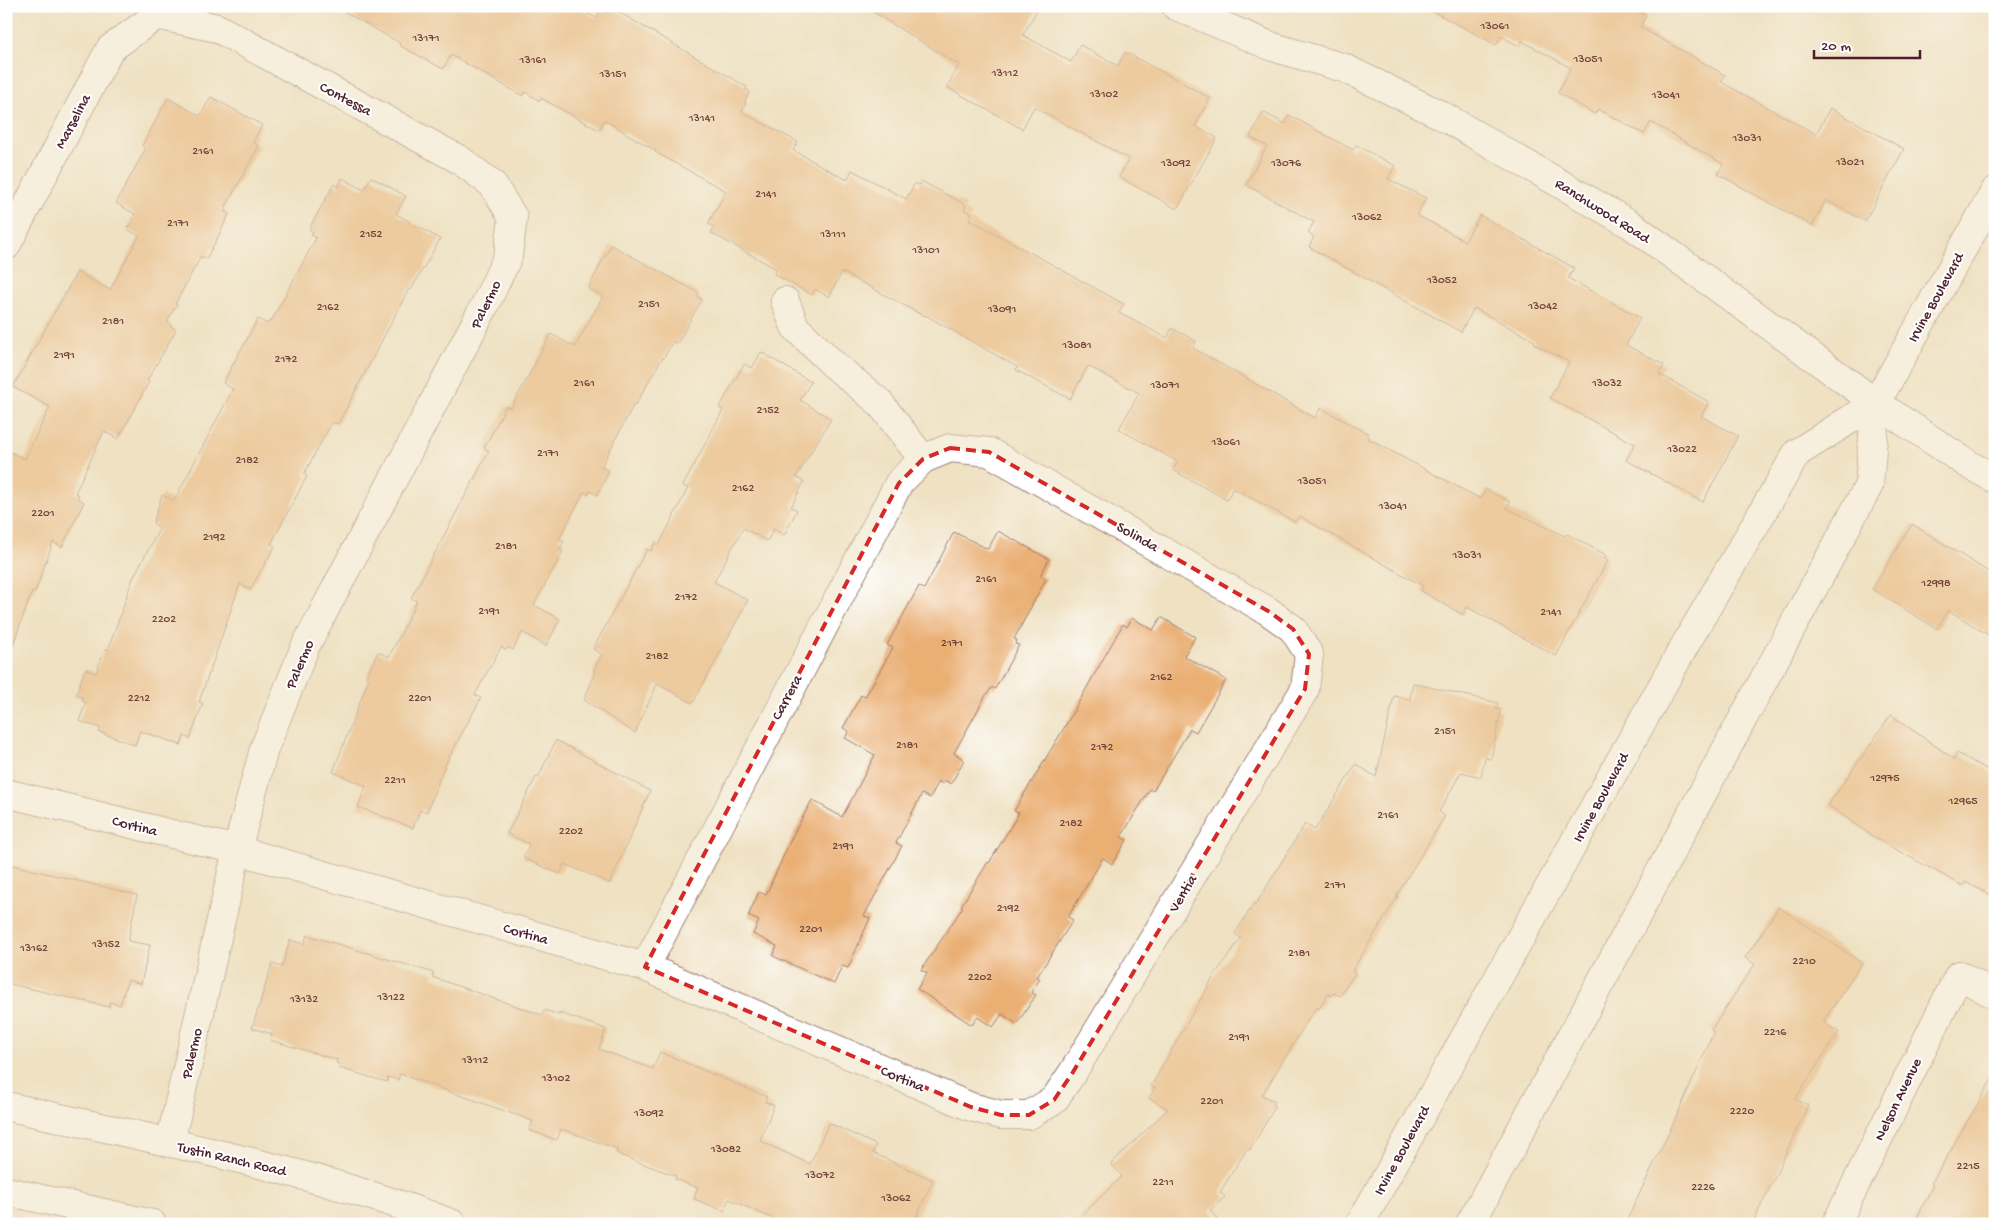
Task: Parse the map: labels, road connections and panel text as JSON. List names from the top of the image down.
{
  "streets": {
    "street": [
      "Contessa",
      "Marselina",
      "Ranchwood Road",
      "Irvine Boulevard",
      "Palermo",
      "Solinda",
      "Carrera",
      "Cortina",
      "Ventia",
      "Nelson Avenue",
      "Tustin Ranch Road"
    ]
  },
  "crossings": [
    ["Contessa", "Marselina"],
    ["Contessa", "Palermo"],
    ["Ranchwood Road", "Irvine Boulevard"],
    ["Palermo", "Cortina"],
    ["Palermo", "Tustin Ranch Road"],
    ["Solinda", "Carrera"],
    ["Solinda", "Ventia"],
    ["Carrera", "Cortina"],
    ["Cortina", "Ventia"]
  ],
  "house_numbers": [
    "13061",
    "13171",
    "13051",
    "13161",
    "13112",
    "13151",
    "13102",
    "13041",
    "13141",
    "13031",
    "2161",
    "13021",
    "13092",
    "13076",
    "2141",
    "13062",
    "2171",
    "2152",
    "13111",
    "13101",
    "13052",
    "2151",
    "13042",
    "2162",
    "13091",
    "2181",
    "13081",
    "2191",
    "2172",
    "2161",
    "13032",
    "13071",
    "2152",
    "13061",
    "13022",
    "2171",
    "2182",
    "13051",
    "2162",
    "13041",
    "2201",
    "2192",
    "2181",
    "13031",
    "2161",
    "12998",
    "2172",
    "2191",
    "2141",
    "2202",
    "2171",
    "2182",
    "2162",
    "2212",
    "2201",
    "2151",
    "2181",
    "2172",
    "12975",
    "2211",
    "12965",
    "2161",
    "2182",
    "2202",
    "2191",
    "2171",
    "2192",
    "2201",
    "13152",
    "13162",
    "2181",
    "2210",
    "2202",
    "13122",
    "13132",
    "2216",
    "2191",
    "13112",
    "13102",
    "2201",
    "2220",
    "13092",
    "13082",
    "2215",
    "13072",
    "2211",
    "2226",
    "13062"
  ],
  "scale_bar": "20 m"
}
